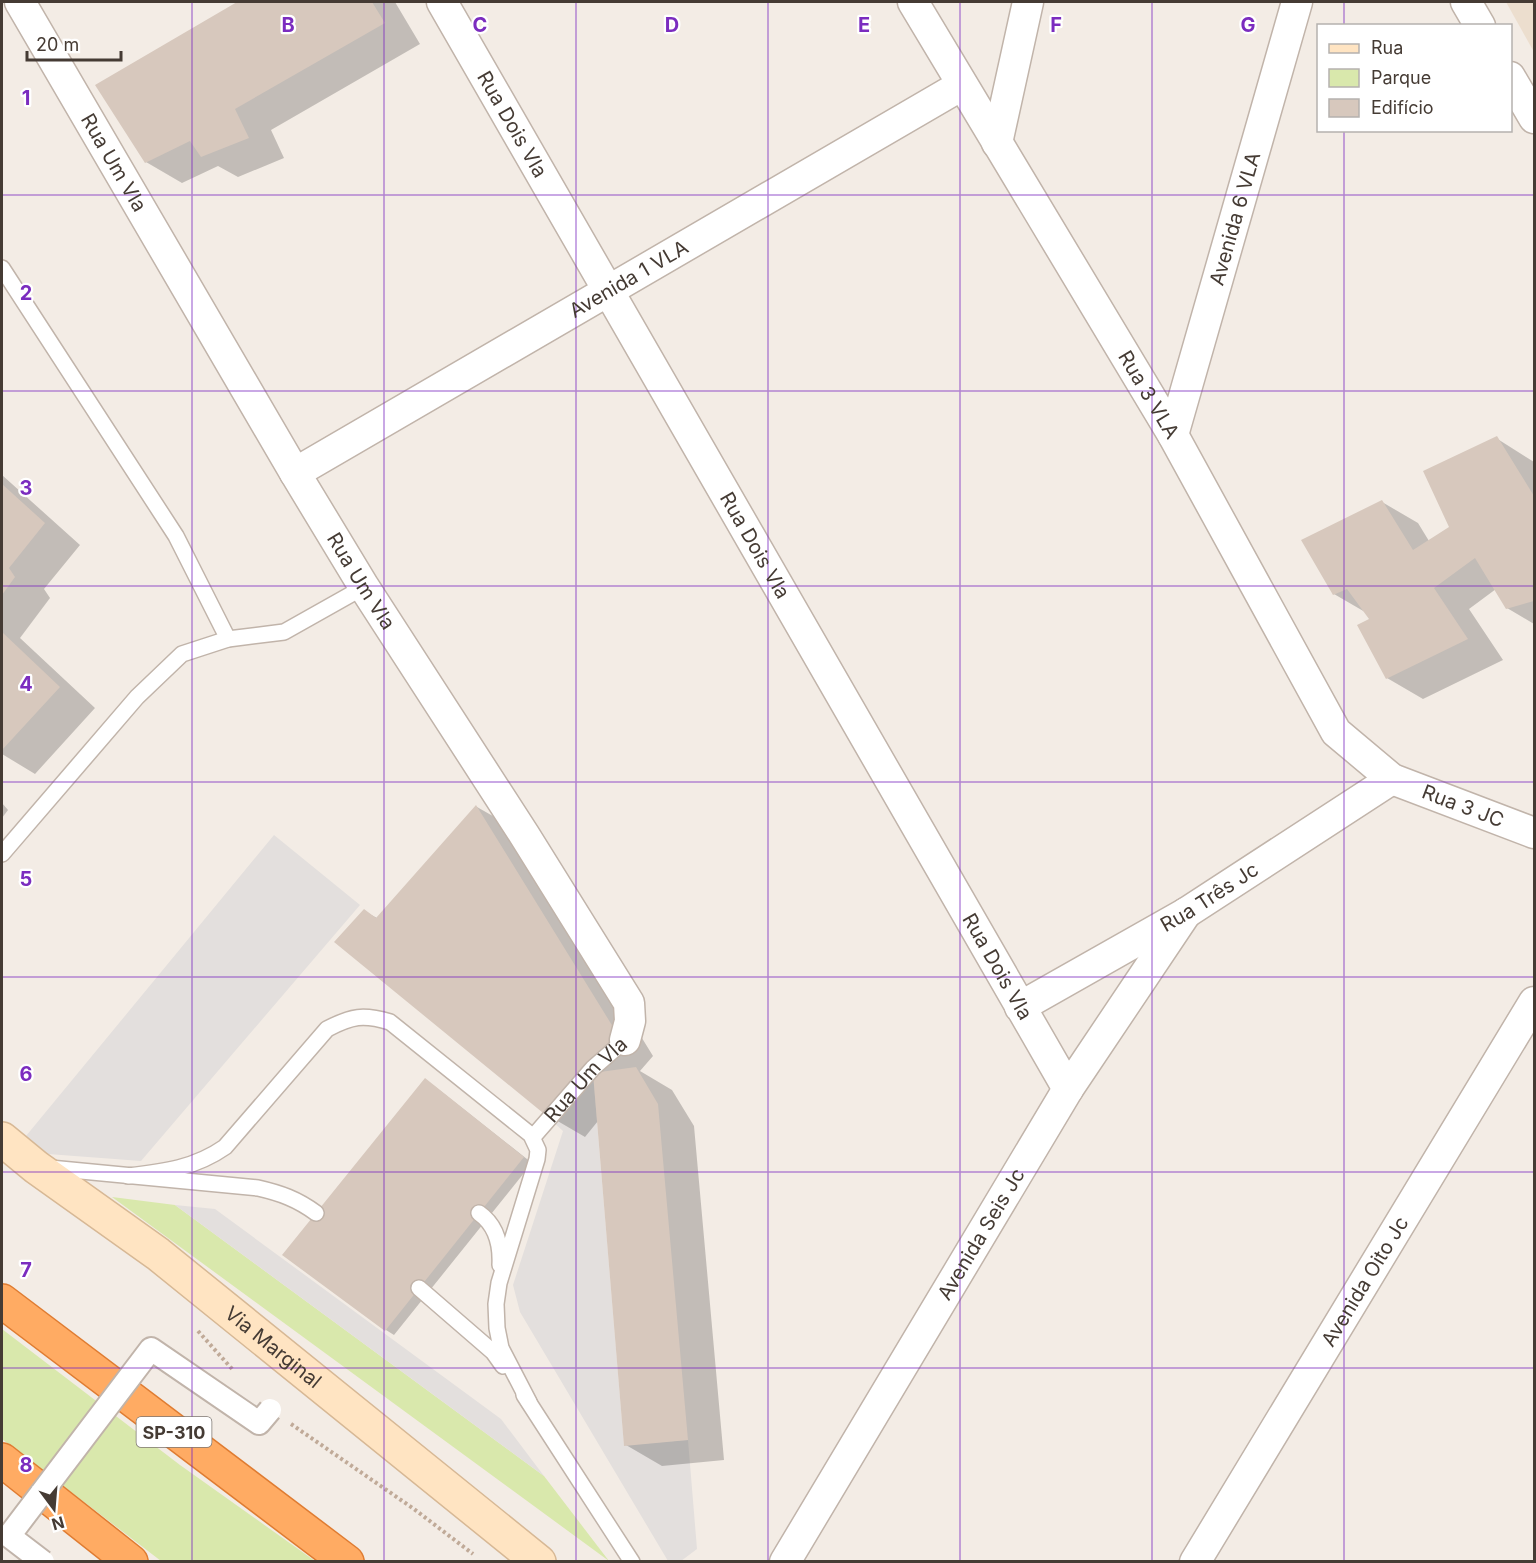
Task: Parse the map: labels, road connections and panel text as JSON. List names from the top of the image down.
{
  "streets": {
    "highway": ["SP-310"],
    "main road": ["Via Marginal"],
    "street": [
      "Rua Dois Vla",
      "Rua Um Vla",
      "Avenida 6 VLA",
      "Avenida 1 VLA",
      "Rua 3 VLA",
      "Rua 3 JC",
      "Rua Três Jc",
      "Avenida Seis Jc",
      "Avenida Oito Jc"
    ]
  },
  "crossings": [
    ["Rua Dois Vla", "Avenida 1 VLA"],
    ["Rua Dois Vla", "Rua Três Jc"],
    ["Rua Dois Vla", "Avenida Seis Jc"],
    ["Rua Um Vla", "Avenida 1 VLA"],
    ["Avenida 6 VLA", "Rua 3 VLA"],
    ["Avenida 1 VLA", "Rua 3 VLA"],
    ["Rua 3 VLA", "Rua 3 JC"],
    ["Rua 3 VLA", "Rua Três Jc"],
    ["Rua 3 JC", "Rua Três Jc"],
    ["Rua Três Jc", "Avenida Seis Jc"]
  ],
  "legend": ["Rua", "Parque", "Edifício"],
  "scale_bar": "20 m",
  "north": "bottom",
  "grid": {
    "columns": [
      "B",
      "C",
      "D",
      "E",
      "F",
      "G"
    ],
    "rows": [
      "1",
      "2",
      "3",
      "4",
      "5",
      "6",
      "7",
      "8"
    ]
  }
}
